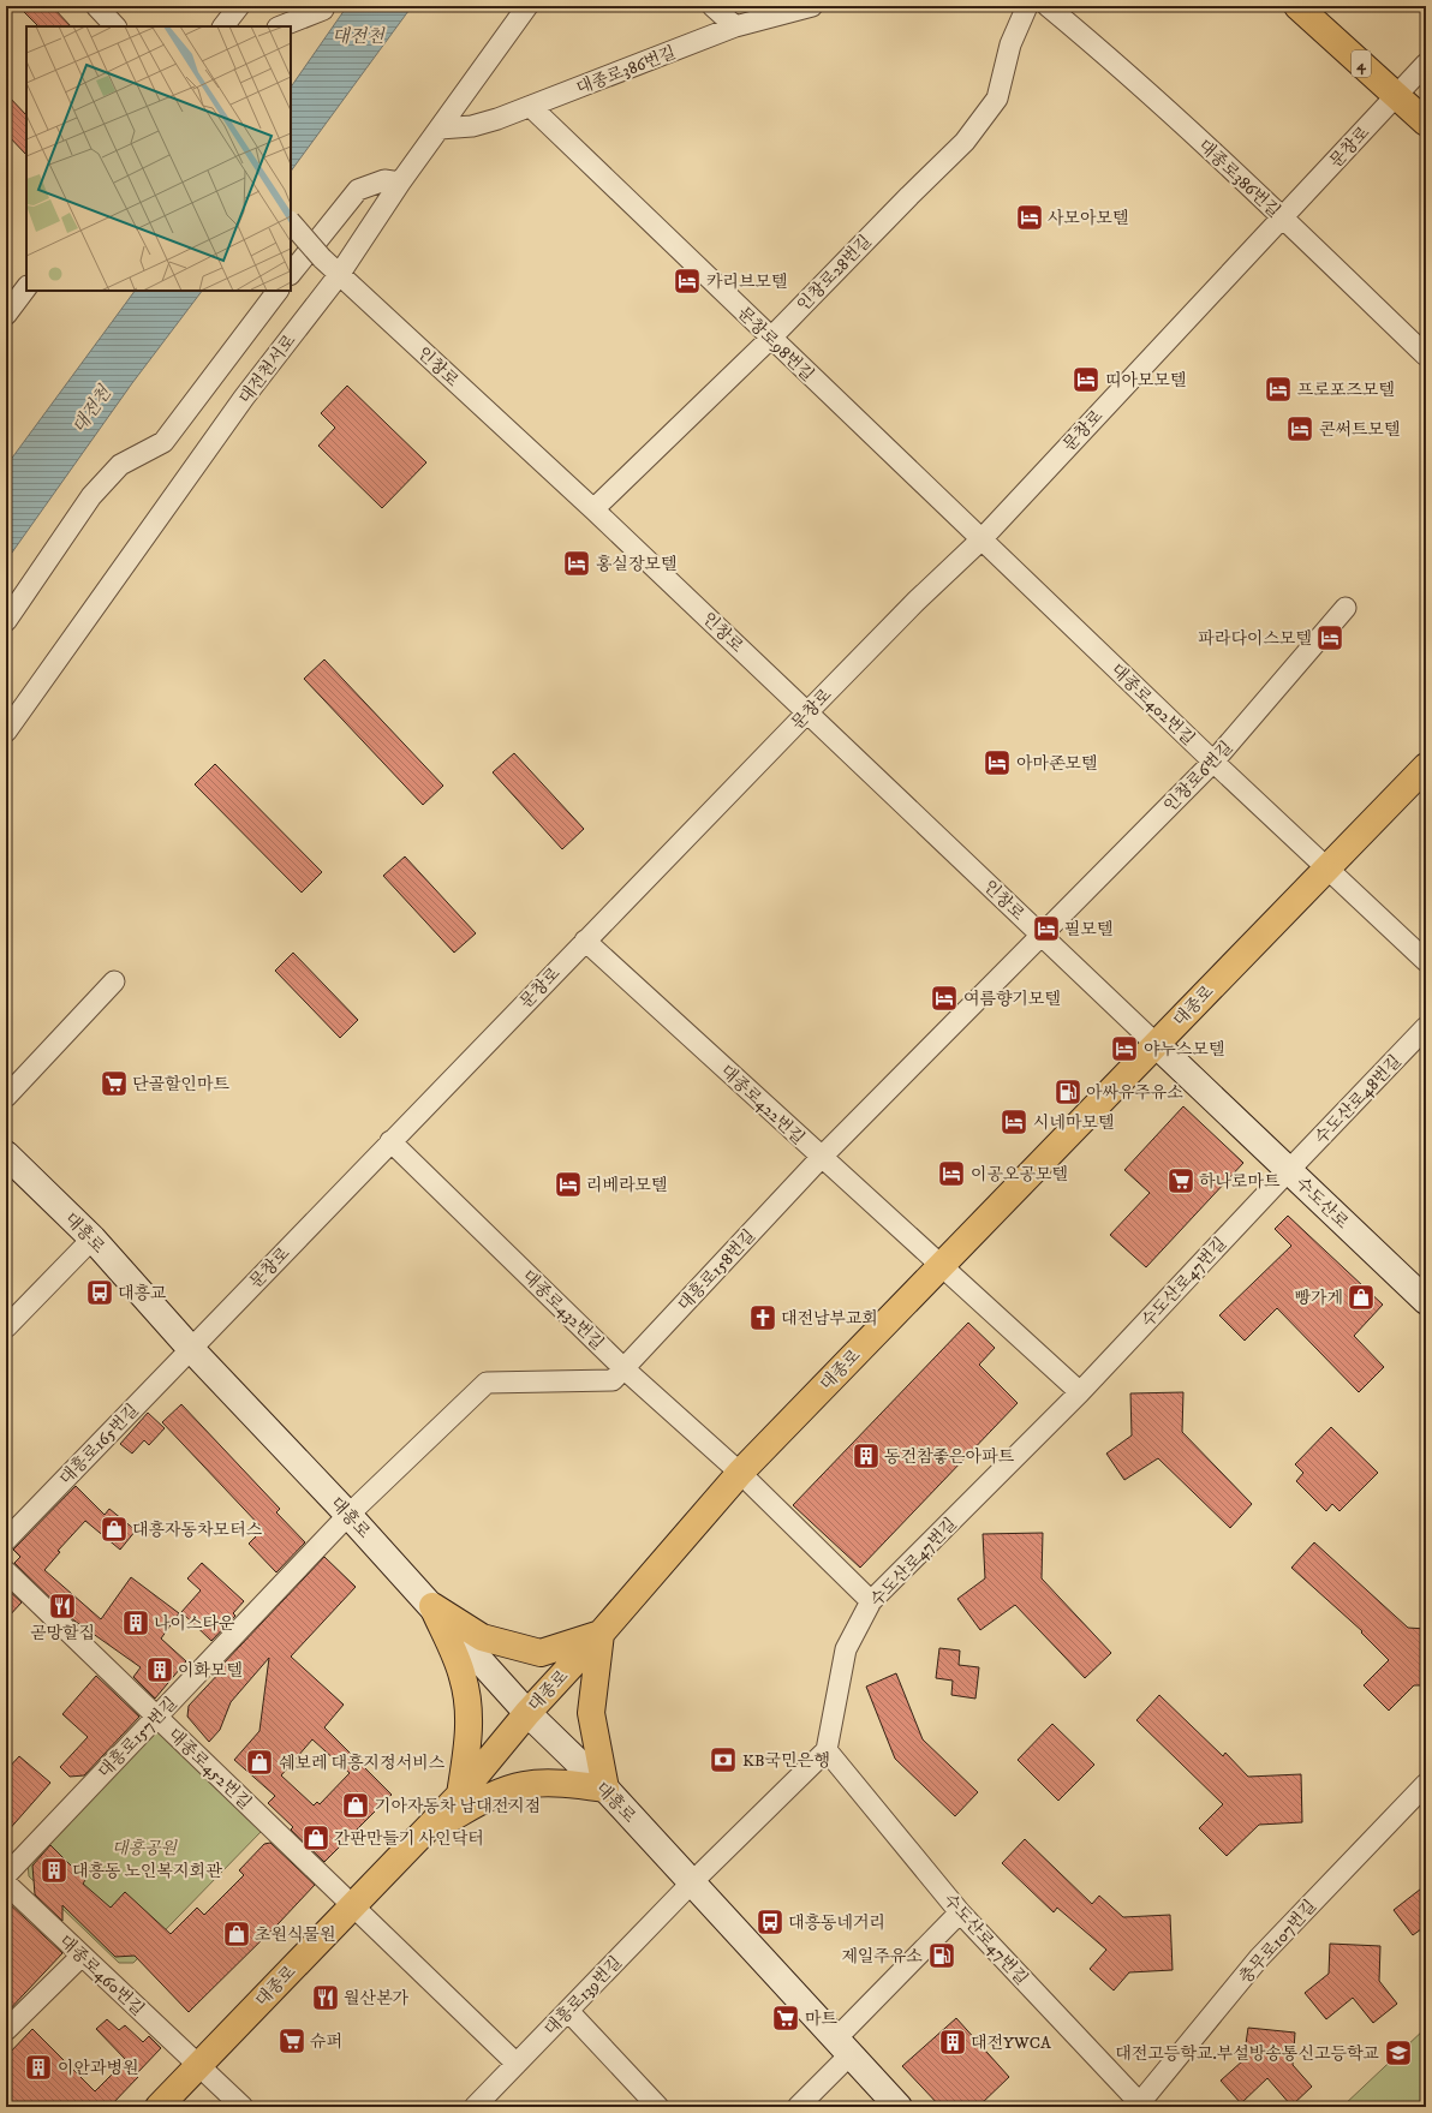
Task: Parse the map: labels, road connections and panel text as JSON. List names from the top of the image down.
{
  "streets": {
    "main road": [
      "4",
      "대종로",
      "수도산로",
      "대흥로"
    ],
    "street": [
      "대종로386번길",
      "문창로",
      "인창로28번길",
      "문창로98번길",
      "인창로",
      "대전천서로",
      "대종로402번길",
      "인창로6번길",
      "수도산로48번길",
      "대종로422번길",
      "대흥로158번길",
      "수도산로47번길",
      "대종로432번길",
      "대흥로165번길",
      "대흥로157번길",
      "대종로452번길",
      "충무로107번길",
      "대종로460번길",
      "대흥로139번길"
    ]
  },
  "crossings": [
    ["4", "문창로"],
    ["대종로386번길", "문창로"],
    ["대종로386번길", "문창로98번길"],
    ["대종로386번길", "대전천서로"],
    ["문창로", "문창로98번길"],
    ["문창로", "인창로"],
    ["문창로", "대종로402번길"],
    ["문창로", "대종로422번길"],
    ["문창로", "대흥로"],
    ["문창로", "대종로432번길"],
    ["문창로", "대흥로165번길"],
    ["인창로28번길", "문창로98번길"],
    ["인창로28번길", "인창로"],
    ["문창로98번길", "대종로402번길"],
    ["인창로", "대전천서로"],
    ["인창로", "인창로6번길"],
    ["인창로", "대종로"],
    ["인창로", "수도산로"],
    ["인창로", "대흥로158번길"],
    ["대종로402번길", "인창로6번길"],
    ["대종로402번길", "대종로"],
    ["인창로6번길", "대흥로158번길"],
    ["대종로", "대종로422번길"],
    ["대종로", "수도산로"],
    ["대종로", "대흥로"],
    ["대종로", "대종로432번길"],
    ["대종로", "대종로452번길"],
    ["대종로", "대종로460번길"],
    ["수도산로48번길", "수도산로"],
    ["수도산로48번길", "수도산로47번길"],
    ["대종로422번길", "대흥로158번길"],
    ["수도산로", "수도산로47번길"],
    ["대흥로", "대흥로158번길"],
    ["대흥로", "대흥로165번길"],
    ["대흥로", "대흥로157번길"],
    ["대흥로", "대흥로139번길"],
    ["대흥로158번길", "대종로432번길"],
    ["대흥로158번길", "대흥로157번길"],
    ["수도산로47번길", "충무로107번길"],
    ["대흥로157번길", "대종로452번길"]
  ],
  "water": ["대전천"],
  "parks": ["대흥공원"],
  "places": {
    "hotel": [
      "사모아모텔",
      "카리브모텔",
      "띠아모모텔",
      "프로포즈모텔",
      "콘써트모텔",
      "홍실장모텔",
      "파라다이스모텔",
      "아마존모텔",
      "필모텔",
      "여름향기모텔",
      "야누스모텔",
      "시네마모텔",
      "이공오공모텔",
      "리베라모텔"
    ],
    "supermarket": [
      "단골할인마트",
      "하나로마트",
      "마트",
      "슈퍼"
    ],
    "fuel station": ["아싸유주유소", "제일주유소"],
    "bus stop": ["대흥교", "대흥동네거리"],
    "shop": [
      "빵가게",
      "대흥자동차모터스",
      "쉐보레 대흥지정서비스",
      "기아자동차 남대전지점",
      "간판만들기 사인닥터",
      "초원식물원"
    ],
    "church": ["대전남부교회"],
    "building": [
      "동건참좋은아파트",
      "나이스타운",
      "이화모텔",
      "대흥동 노인복지회관",
      "대전YWCA",
      "이안과병원"
    ],
    "restaurant": ["곧망할집", "월산본가"],
    "bank": ["KB국민은행"],
    "school or university": ["대전고등학교.부설방송통신고등학교"]
  }
}
